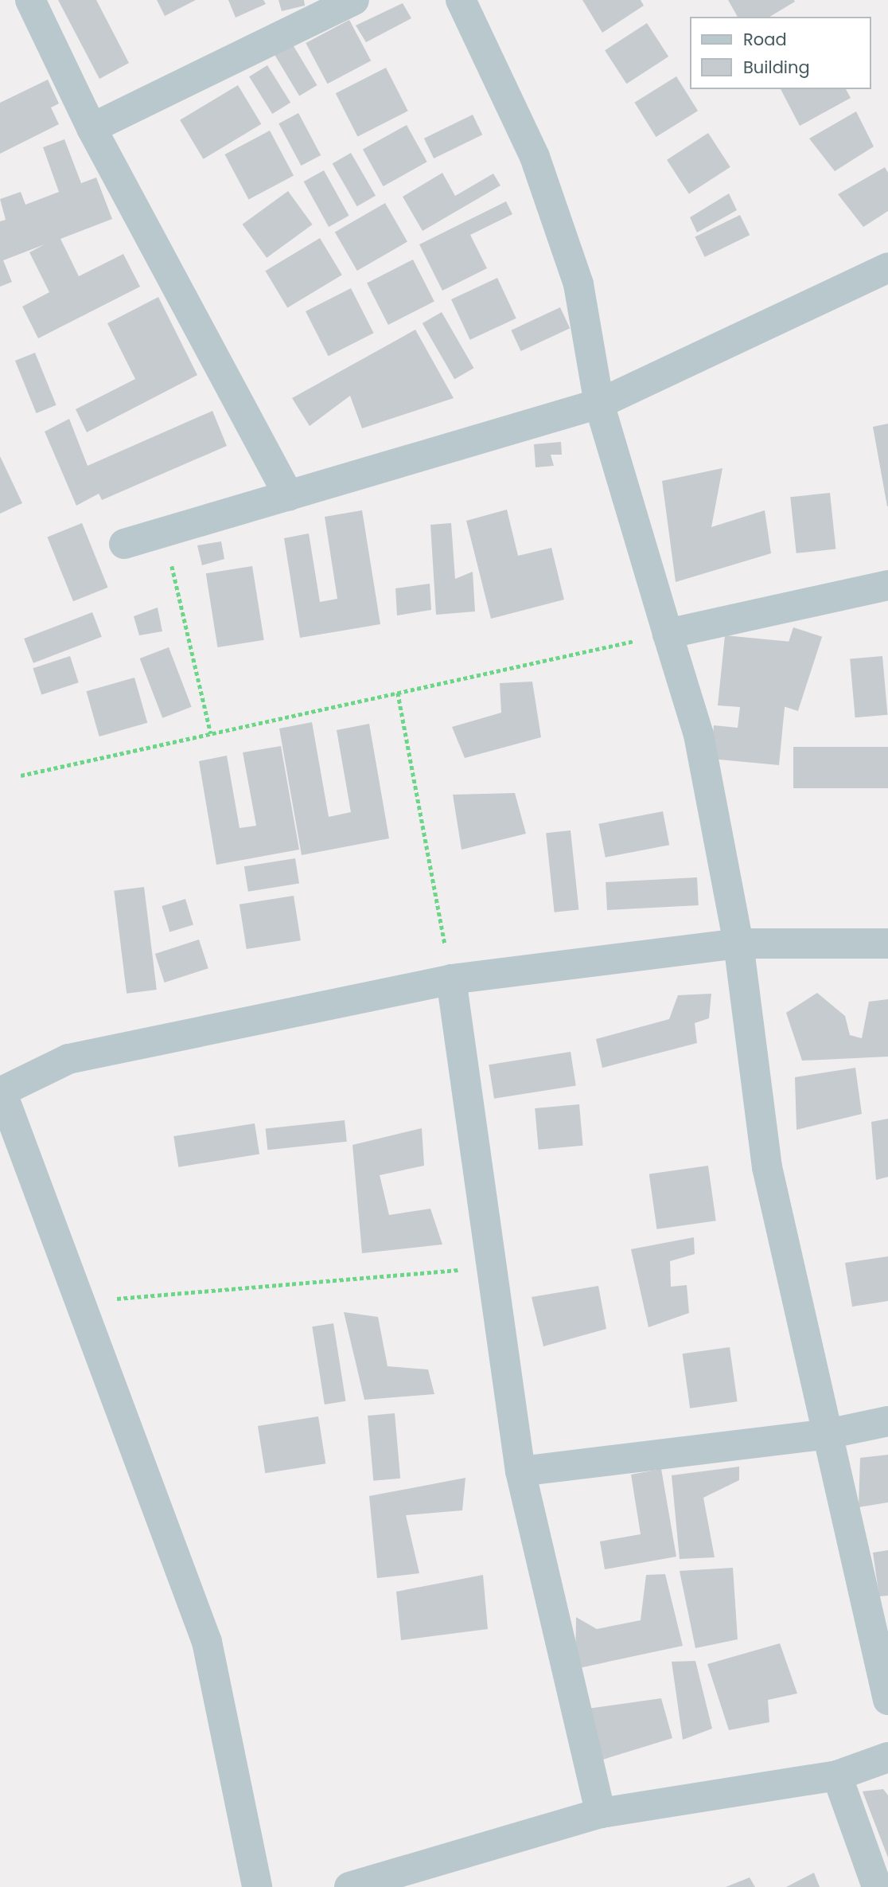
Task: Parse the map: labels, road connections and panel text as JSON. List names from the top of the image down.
{
  "legend": ["Road", "Building"]
}
